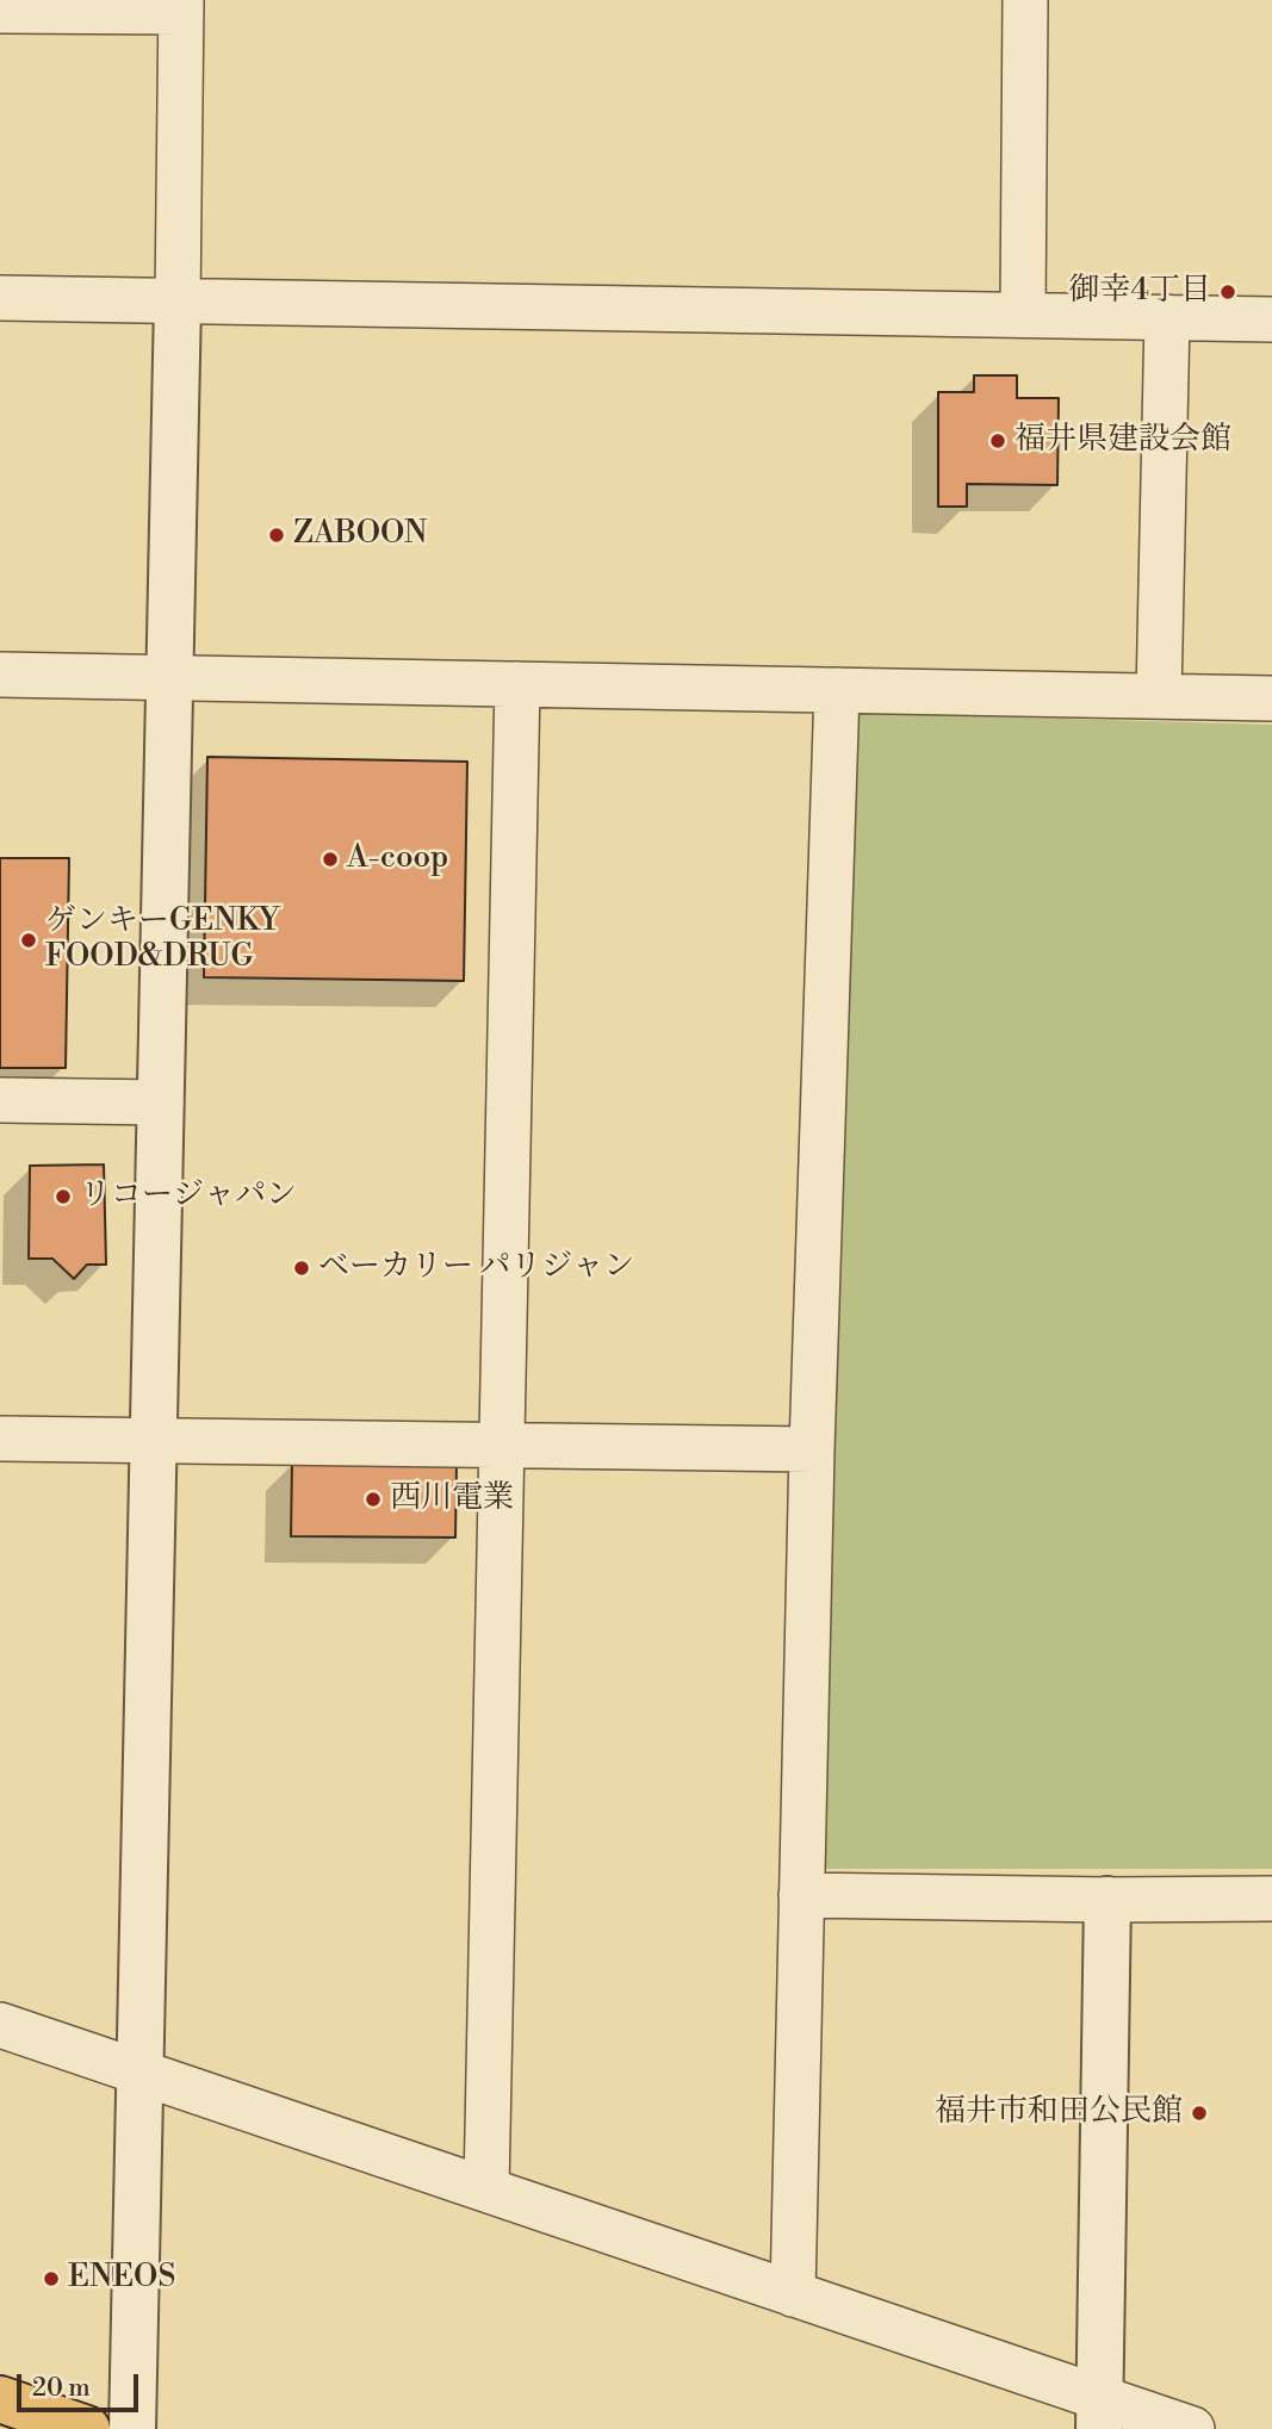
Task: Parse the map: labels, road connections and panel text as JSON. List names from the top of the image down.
{
  "places": [
    "御幸4丁目",
    "福井県建設会館",
    "ZABOON",
    "A-coop",
    "ゲンキーGENKY FOOD&DRUG",
    "リコージャパン",
    "ベーカリー パリジャン",
    "西川電業",
    "福井市和田公民館",
    "ENEOS"
  ],
  "scale_bar": "20 m"
}
